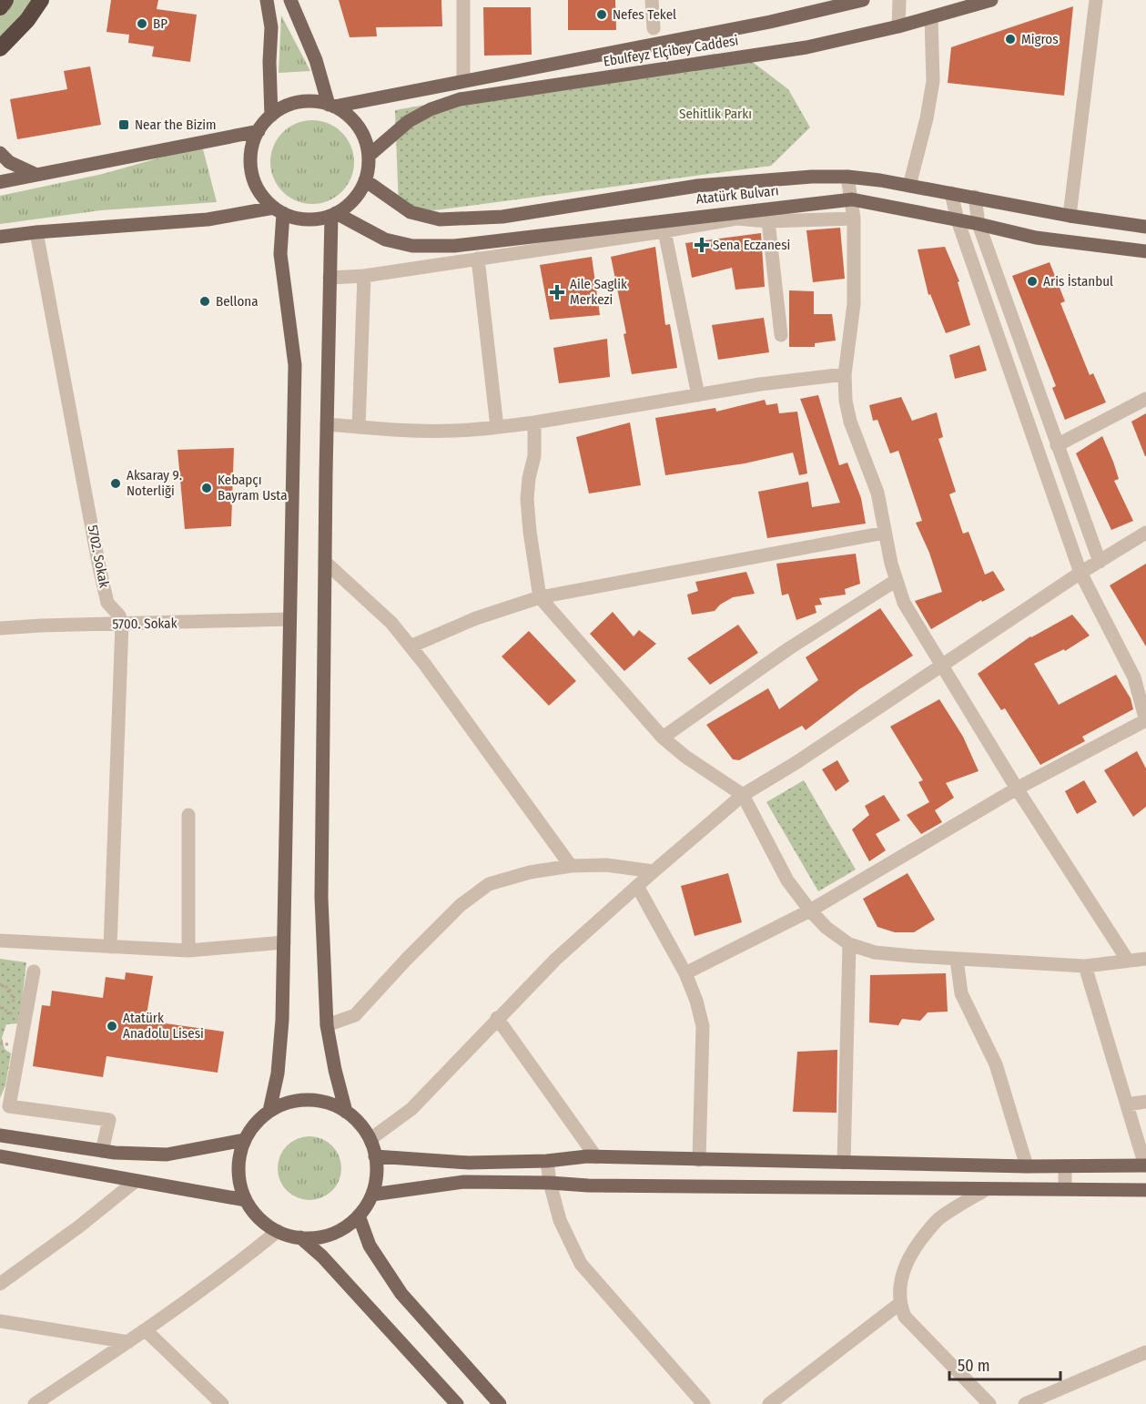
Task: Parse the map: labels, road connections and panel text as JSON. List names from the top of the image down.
{
  "streets": {
    "main road": ["Ebulfeyz Elçibey Caddesi", "Atatürk Bulvarı"],
    "street": ["5702. Sokak", "5700. Sokak"]
  },
  "crossings": [
    ["Ebulfeyz Elçibey Caddesi", "Atatürk Bulvarı"],
    ["5702. Sokak", "5700. Sokak"]
  ],
  "parks": ["Sehitlik Parkı"],
  "places": {
    "other": [
      "Nefes Tekel",
      "BP",
      "Migros",
      "Aris İstanbul",
      "Bellona",
      "Aksaray 9. Noterliği",
      "Kebapçı Bayram Usta",
      "Atatürk Anadolu Lisesi"
    ],
    "transit": ["Near the Bizim"],
    "health": ["Sena Eczanesi", "Aile Saglik Merkezi"]
  },
  "scale_bar": "50 m"
}
